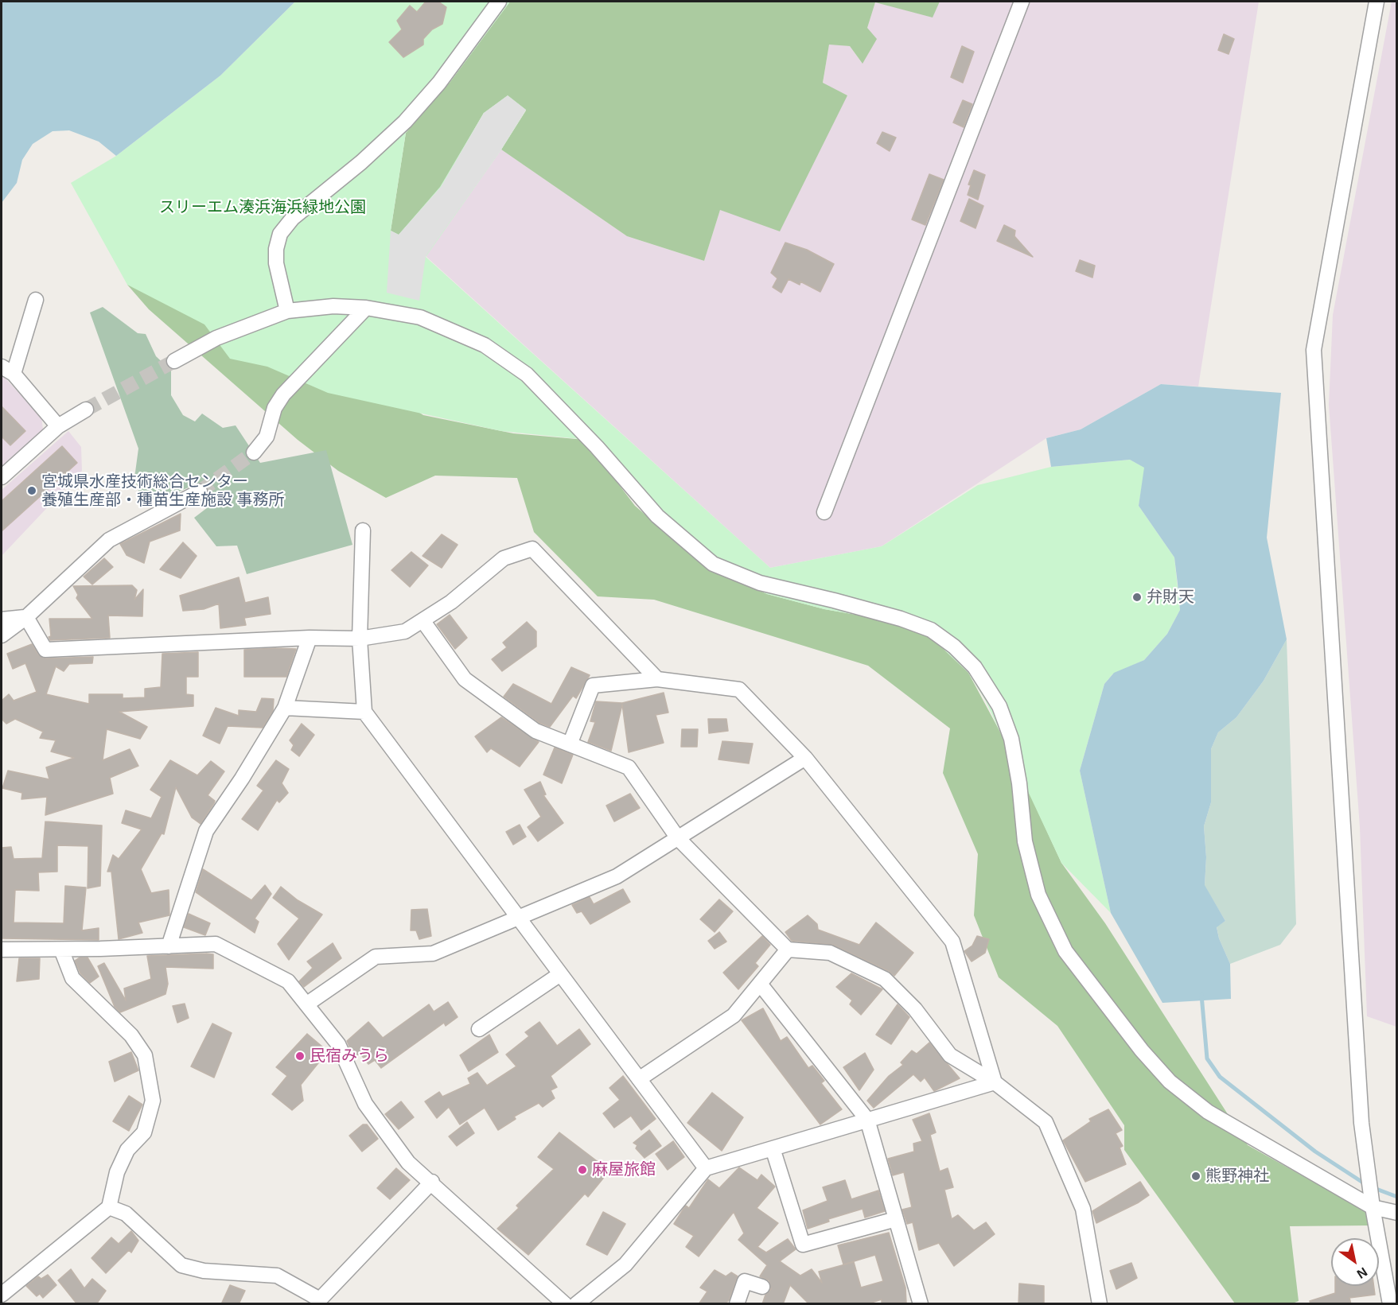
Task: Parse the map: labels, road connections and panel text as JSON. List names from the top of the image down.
{
  "parks": ["スリーエム湊浜海浜緑地公園"],
  "places": [
    "宮城県水産技術総合センター 養殖生産部・種苗生産施設 事務所",
    "弁財天",
    "民宿みうら",
    "麻屋旅館",
    "熊野神社"
  ],
  "north": "bottom right"
}
